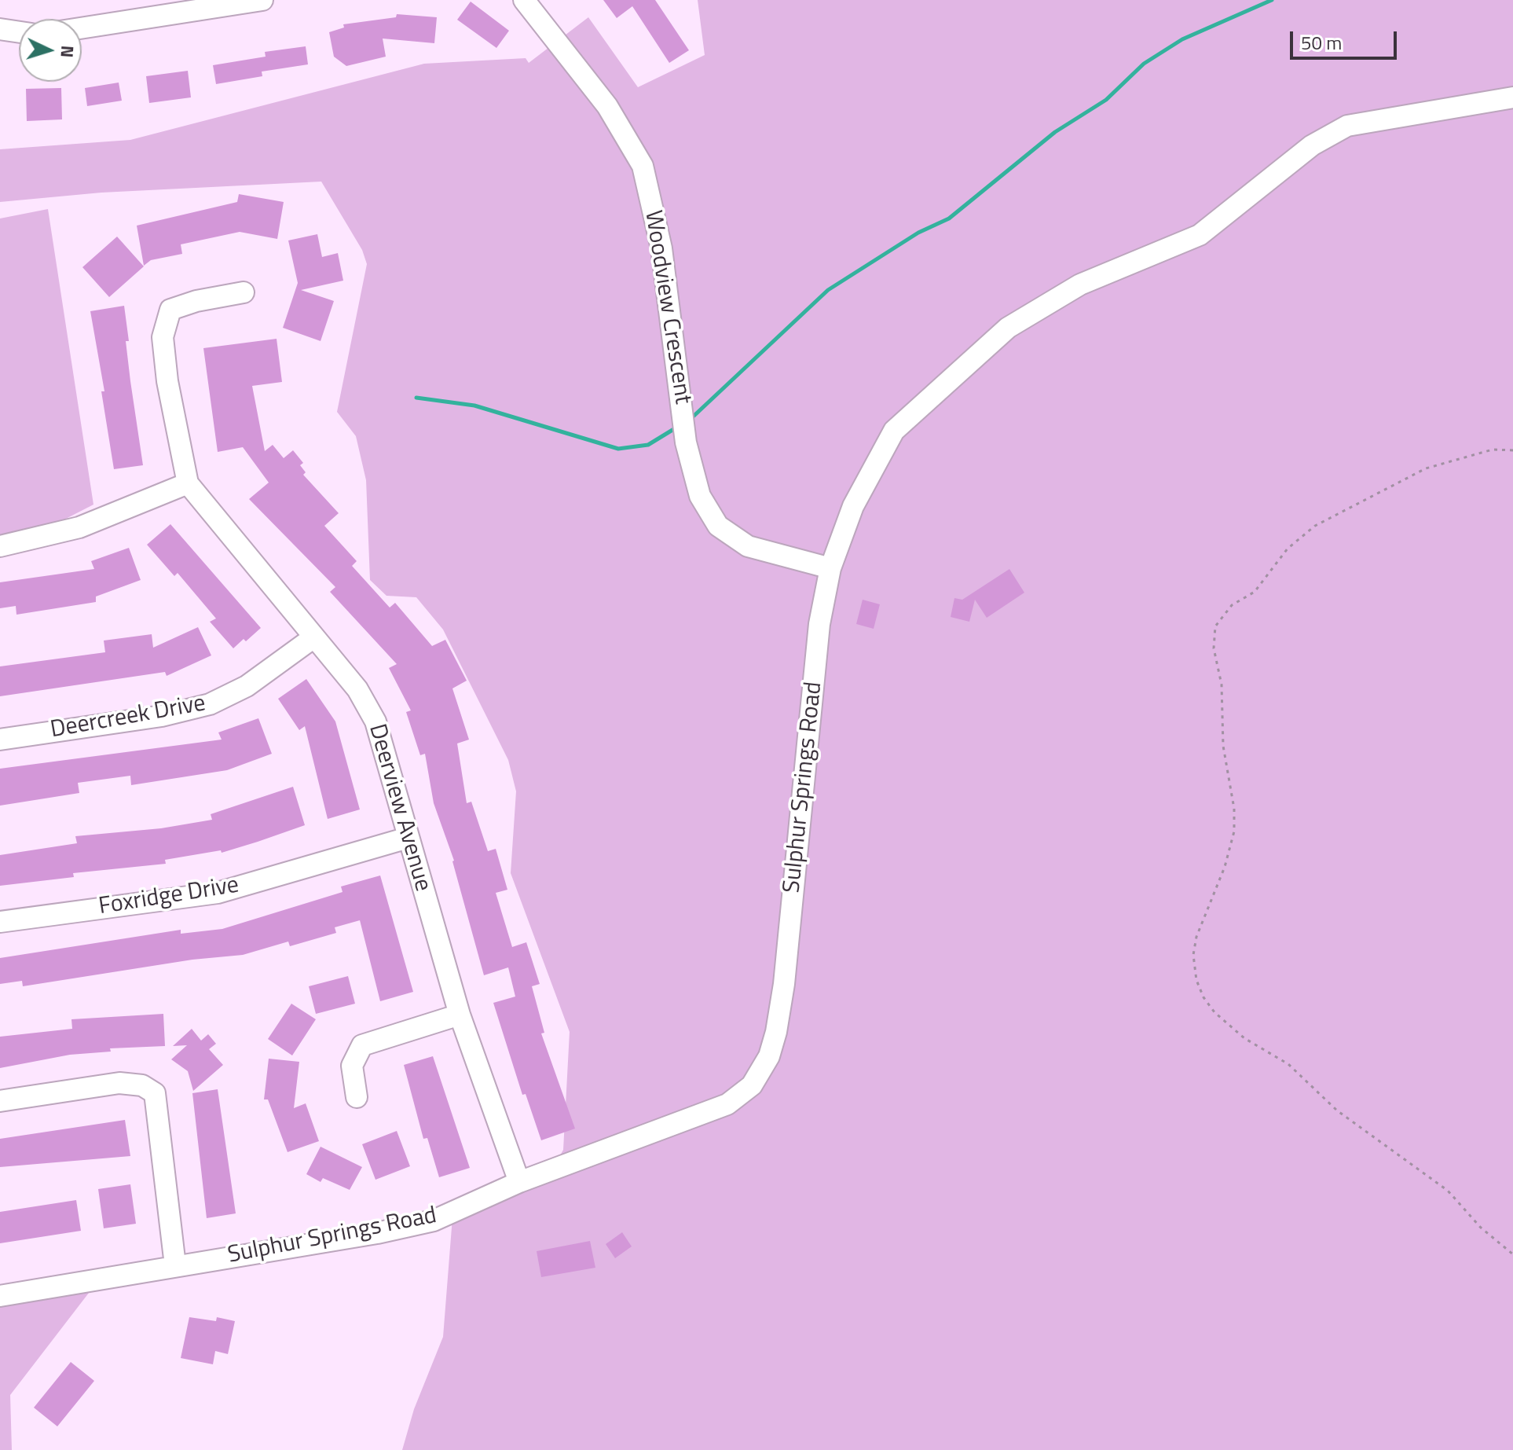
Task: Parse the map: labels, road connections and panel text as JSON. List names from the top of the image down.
{
  "streets": {
    "street": [
      "Woodview Crescent",
      "Deercreek Drive",
      "Sulphur Springs Road",
      "Deerview Avenue",
      "Foxridge Drive"
    ]
  },
  "crossings": [
    ["Woodview Crescent", "Sulphur Springs Road"],
    ["Deercreek Drive", "Deerview Avenue"],
    ["Sulphur Springs Road", "Deerview Avenue"],
    ["Deerview Avenue", "Foxridge Drive"]
  ],
  "scale_bar": "50 m",
  "north": "right"
}
